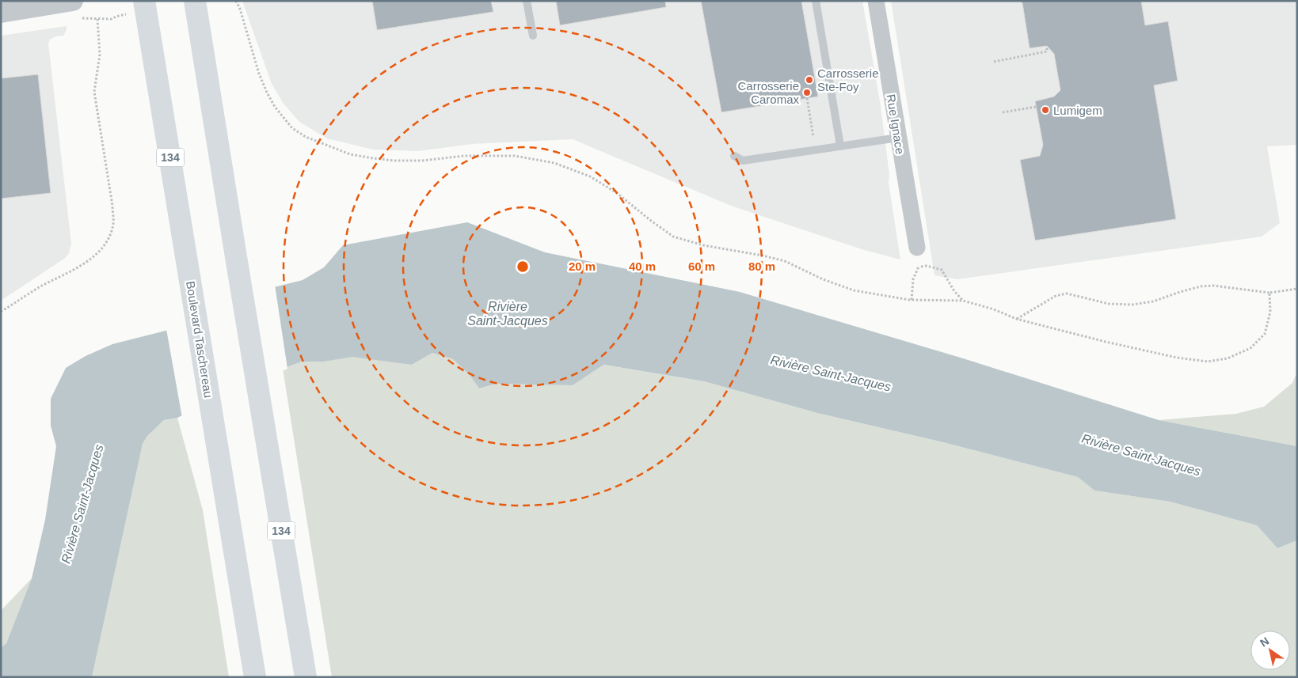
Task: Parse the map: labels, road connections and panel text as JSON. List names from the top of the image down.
{
  "streets": {
    "main road": ["134", "Boulevard Taschereau"],
    "street": ["Rue Ignace"]
  },
  "water": ["Rivière Saint-Jacques"],
  "places": ["Carrosserie Ste-Foy", "Carrosserie Caromax", "Lumigem"],
  "north": "top left",
  "rings": [
    "20 m",
    "40 m",
    "60 m",
    "80 m"
  ]
}
